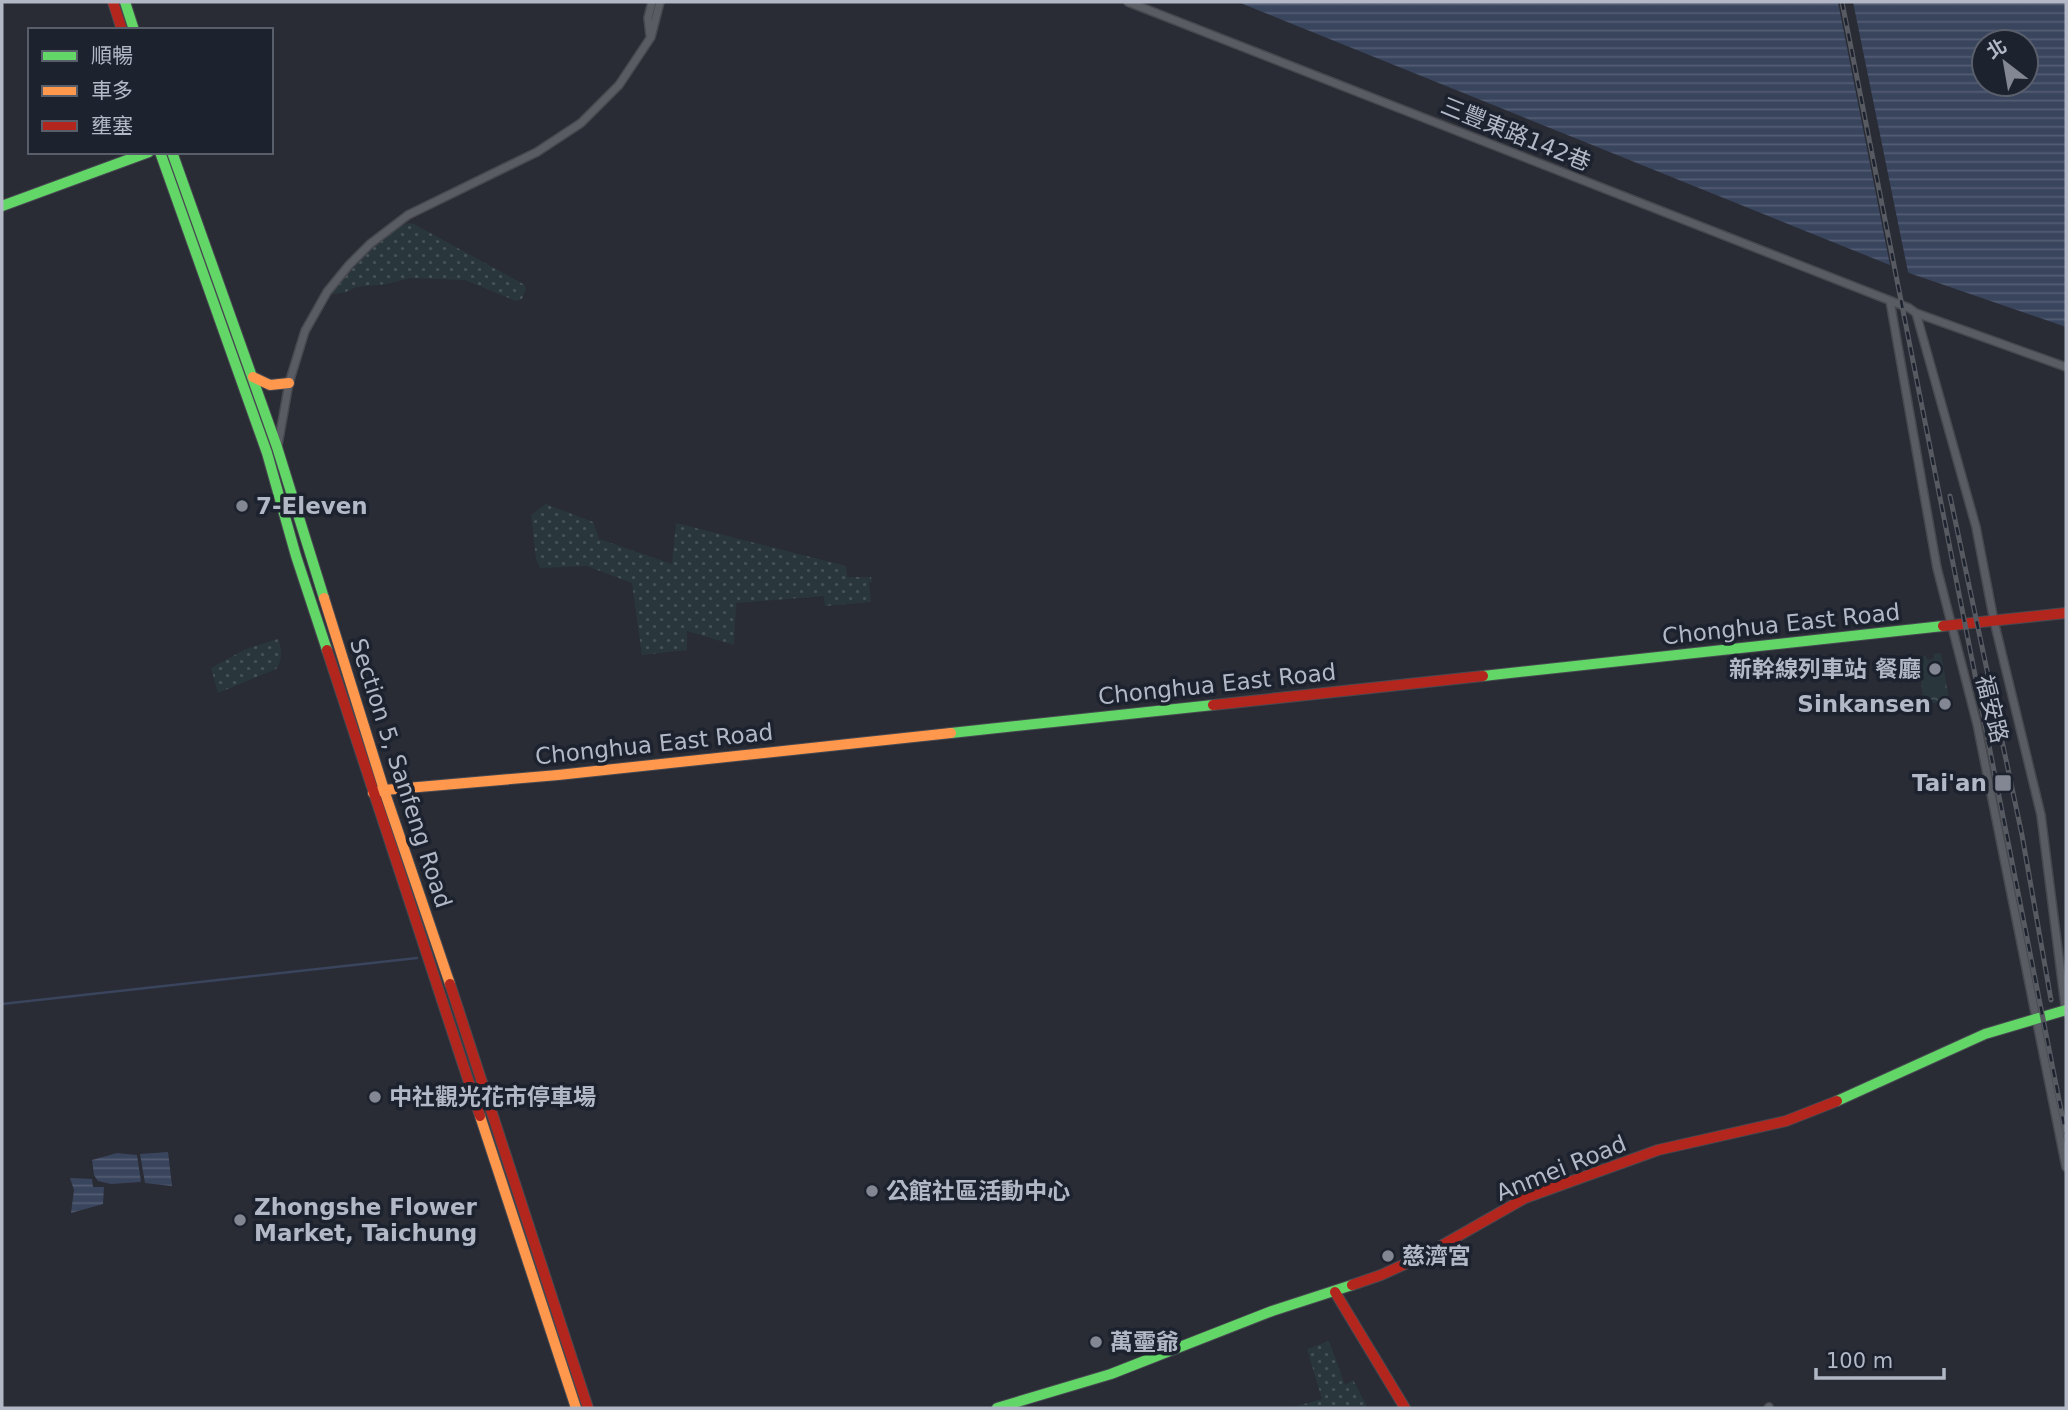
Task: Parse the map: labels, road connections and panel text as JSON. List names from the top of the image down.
{
  "streets": {
    "street": [
      "三豐東路142巷",
      "Chonghua East Road",
      "福安路",
      "Section 5, Sanfeng Road",
      "Anmei Road"
    ]
  },
  "crossings": [
    ["三豐東路142巷", "福安路"],
    ["Chonghua East Road", "福安路"],
    ["Chonghua East Road", "Section 5, Sanfeng Road"],
    ["福安路", "Anmei Road"]
  ],
  "places": {
    "other": [
      "7-Eleven",
      "新幹線列車站 餐廳",
      "Sinkansen",
      "中社觀光花市停車場",
      "公館社區活動中心",
      "Zhongshe Flower Market, Taichung",
      "慈濟宮",
      "萬𤫊爺"
    ],
    "transit": ["Tai'an"]
  },
  "legend": ["順暢", "車多", "壅塞"],
  "scale_bar": "100 m",
  "north": "top left"
}
